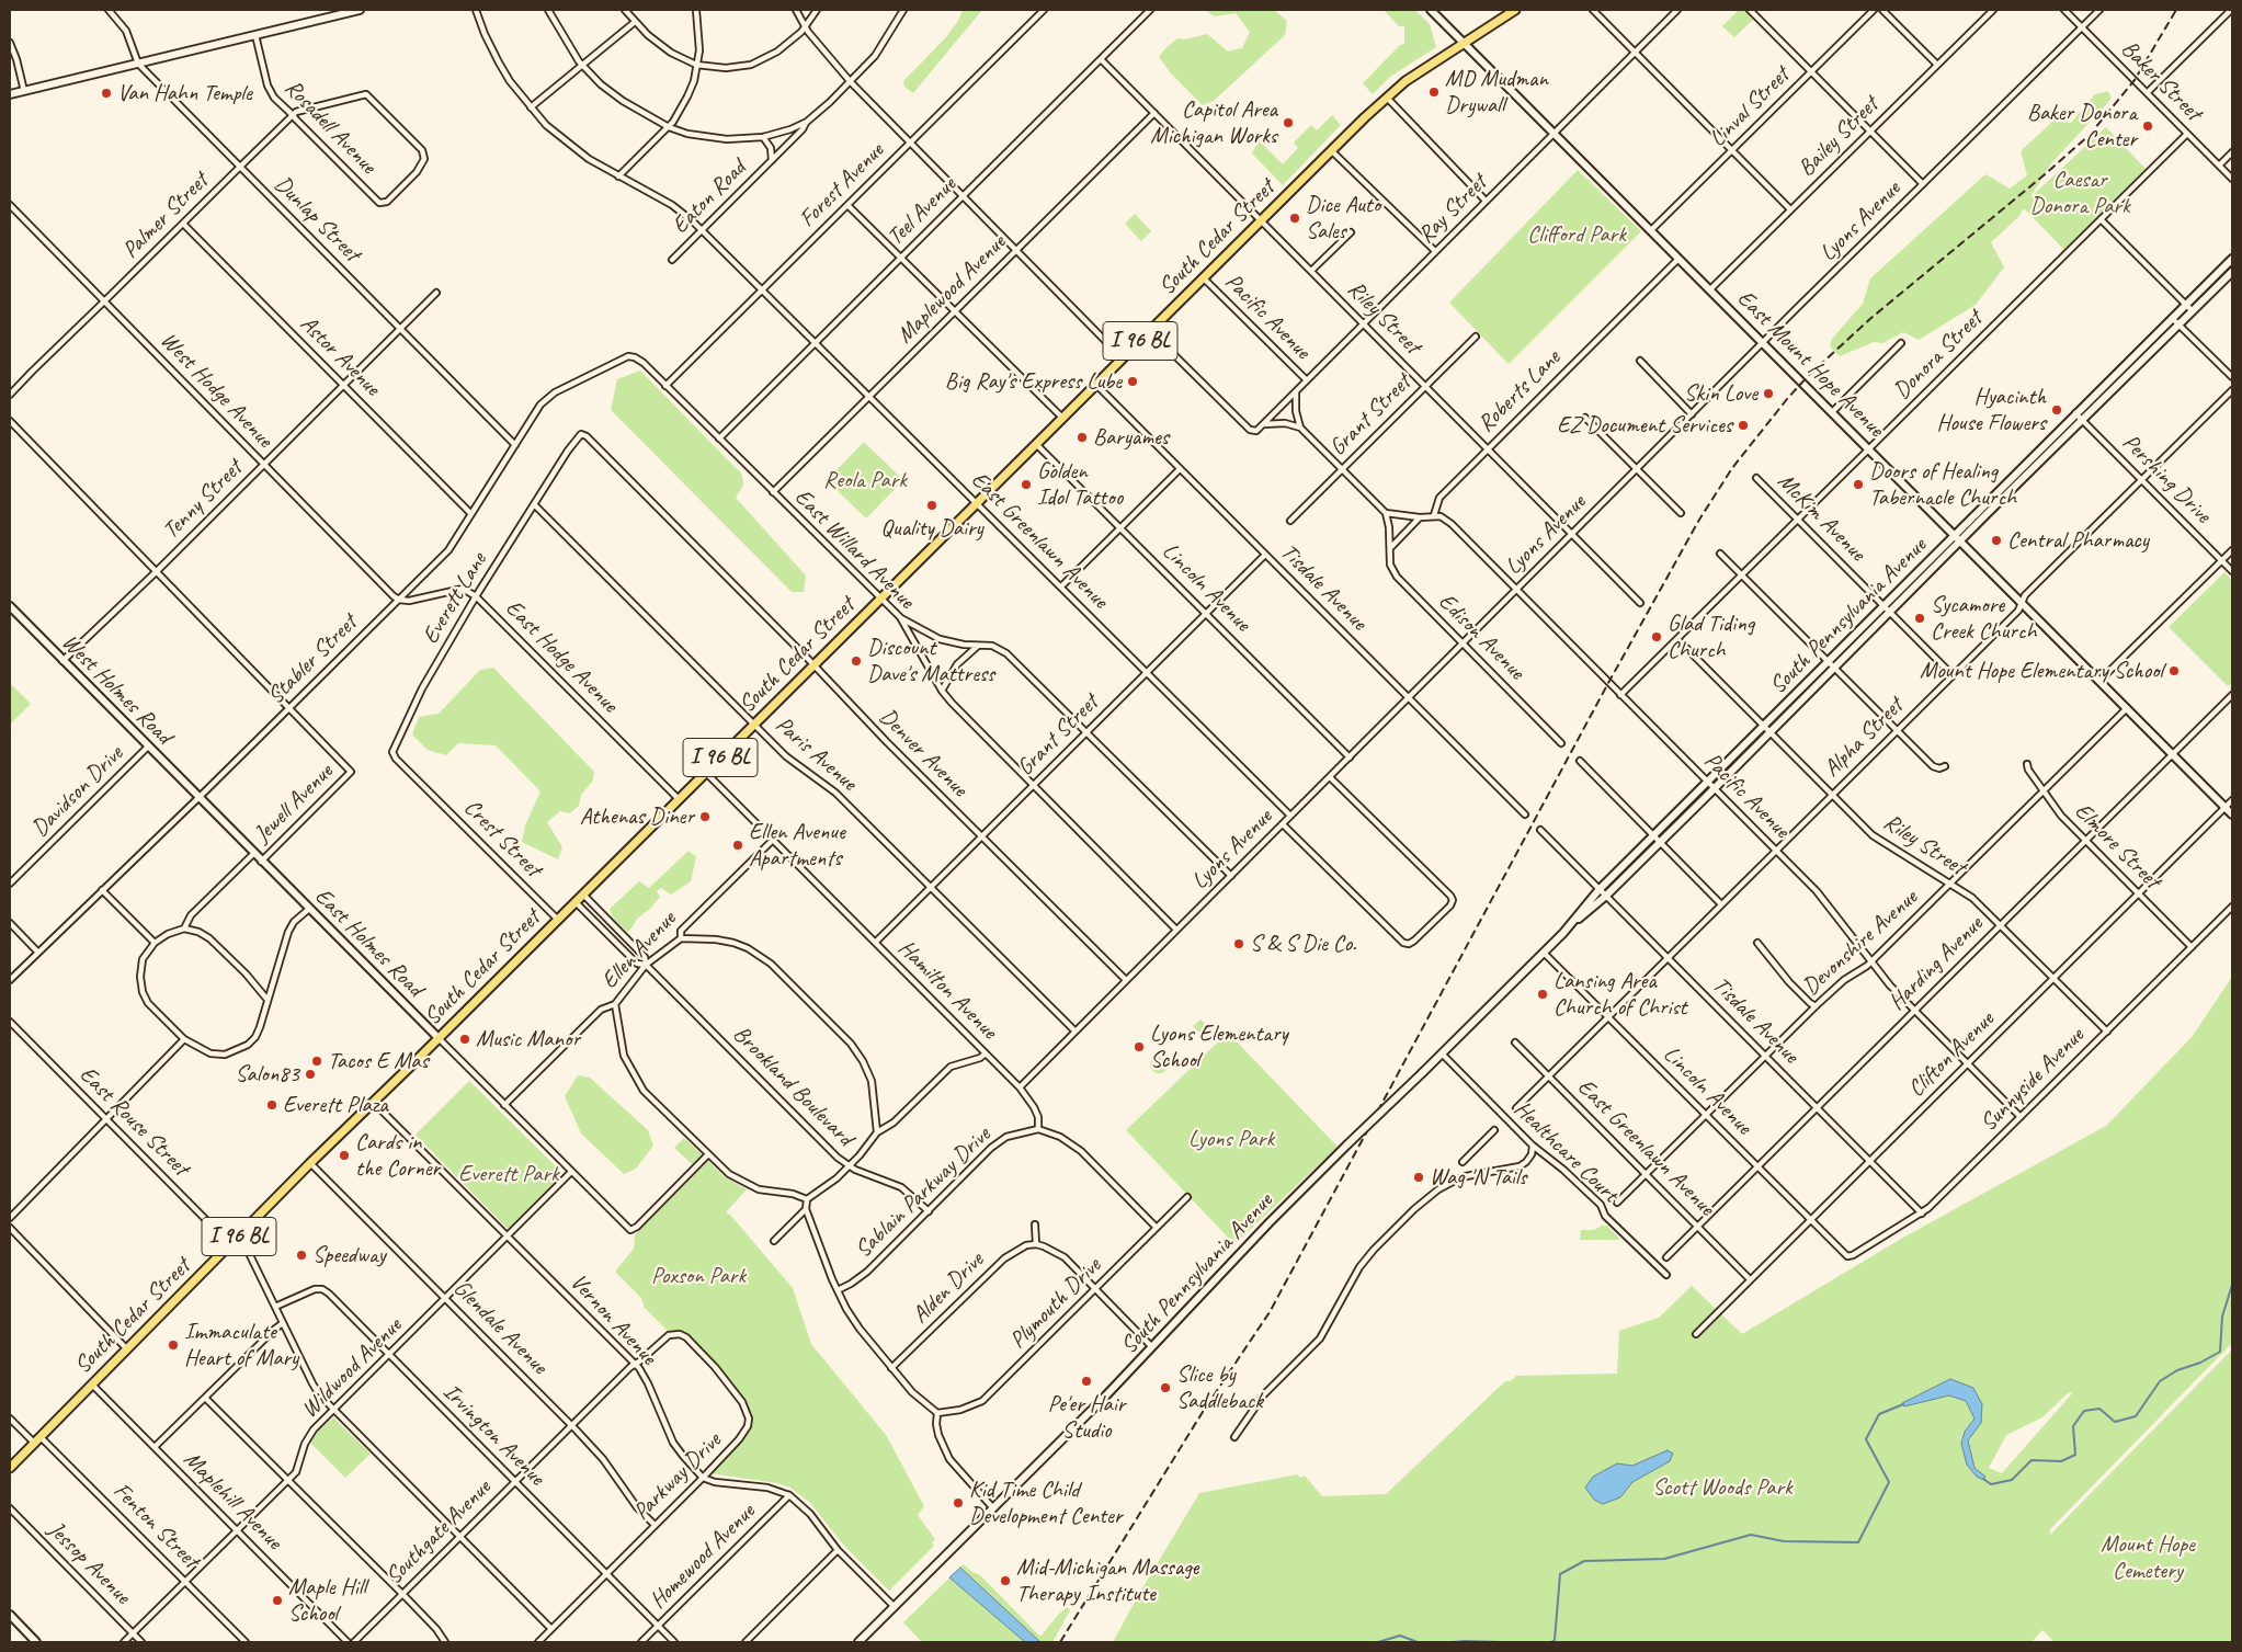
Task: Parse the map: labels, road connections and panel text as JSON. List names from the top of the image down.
{
  "streets": {
    "main road": [
      "South Cedar Street",
      "I 96 BL",
      "East Mount Hope Avenue",
      "South Pennsylvania Avenue",
      "West Holmes Road",
      "East Holmes Road"
    ],
    "street": [
      "Baker Street",
      "Linval Street",
      "Rosadell Avenue",
      "Bailey Street",
      "Forest Avenue",
      "Eaton Road",
      "Ray Street",
      "Teel Avenue",
      "Palmer Street",
      "Dunlap Street",
      "Lyons Avenue",
      "Maplewood Avenue",
      "Pacific Avenue",
      "Riley Street",
      "Donora Street",
      "Astor Avenue",
      "West Hodge Avenue",
      "Roberts Lane",
      "Grant Street",
      "Pershing Drive",
      "Tenny Street",
      "McKim Avenue",
      "East Greenlawn Avenue",
      "East Willard Avenue",
      "Lincoln Avenue",
      "Tisdale Avenue",
      "Everett Lane",
      "Edison Avenue",
      "East Hodge Avenue",
      "Stabler Street",
      "Alpha Street",
      "Denver Avenue",
      "Paris Avenue",
      "Davidson Drive",
      "Jewell Avenue",
      "Crest Street",
      "Elmore Street",
      "Devonshire Avenue",
      "Ellen Avenue",
      "Harding Avenue",
      "Hamilton Avenue",
      "Clifton Avenue",
      "Sunnyside Avenue",
      "Brookland Boulevard",
      "East Rouse Street",
      "Healthcare Court",
      "Sablain Parkway Drive",
      "Alden Drive",
      "Plymouth Drive",
      "Vernon Avenue",
      "Glendale Avenue",
      "Wildwood Avenue",
      "Irvington Avenue",
      "Parkway Drive",
      "Maplehill Avenue",
      "Fenton Street",
      "Southgate Avenue",
      "Homewood Avenue",
      "Jessop Avenue"
    ]
  },
  "crossings": [
    ["Baker Street", "Lyons Avenue"],
    ["Baker Street", "Donora Street"],
    ["Linval Street", "East Mount Hope Avenue"],
    ["Rosadell Avenue", "Palmer Street"],
    ["Bailey Street", "East Mount Hope Avenue"],
    ["Forest Avenue", "East Greenlawn Avenue"],
    ["Forest Avenue", "East Willard Avenue"],
    ["Eaton Road", "East Greenlawn Avenue"],
    ["Ray Street", "South Cedar Street"],
    ["Ray Street", "Pacific Avenue"],
    ["Ray Street", "Riley Street"],
    ["Ray Street", "East Mount Hope Avenue"],
    ["Teel Avenue", "Riley Street"],
    ["Teel Avenue", "East Greenlawn Avenue"],
    ["Teel Avenue", "East Willard Avenue"],
    ["Palmer Street", "Dunlap Street"],
    ["Palmer Street", "Astor Avenue"],
    ["Palmer Street", "West Hodge Avenue"],
    ["Dunlap Street", "Tenny Street"],
    ["Dunlap Street", "Stabler Street"],
    ["Lyons Avenue", "Pacific Avenue"],
    ["Lyons Avenue", "Riley Street"],
    ["Lyons Avenue", "East Mount Hope Avenue"],
    ["Lyons Avenue", "East Greenlawn Avenue"],
    ["Lyons Avenue", "East Willard Avenue"],
    ["Lyons Avenue", "Lincoln Avenue"],
    ["Lyons Avenue", "Tisdale Avenue"],
    ["Lyons Avenue", "Edison Avenue"],
    ["Lyons Avenue", "Denver Avenue"],
    ["Lyons Avenue", "Paris Avenue"],
    ["Lyons Avenue", "Hamilton Avenue"],
    ["South Cedar Street", "Pacific Avenue"],
    ["South Cedar Street", "Riley Street"],
    ["South Cedar Street", "East Mount Hope Avenue"],
    ["South Cedar Street", "East Greenlawn Avenue"],
    ["South Cedar Street", "East Willard Avenue"],
    ["South Cedar Street", "Lincoln Avenue"],
    ["South Cedar Street", "Tisdale Avenue"],
    ["South Cedar Street", "East Hodge Avenue"],
    ["South Cedar Street", "Denver Avenue"],
    ["South Cedar Street", "Paris Avenue"],
    ["South Cedar Street", "Crest Street"],
    ["South Cedar Street", "East Holmes Road"],
    ["South Cedar Street", "Hamilton Avenue"],
    ["South Cedar Street", "Brookland Boulevard"],
    ["South Cedar Street", "East Rouse Street"],
    ["South Cedar Street", "Vernon Avenue"],
    ["South Cedar Street", "Glendale Avenue"],
    ["South Cedar Street", "Maplehill Avenue"],
    ["South Cedar Street", "Fenton Street"],
    ["Maplewood Avenue", "Riley Street"],
    ["Maplewood Avenue", "East Greenlawn Avenue"],
    ["Maplewood Avenue", "East Willard Avenue"],
    ["Pacific Avenue", "Donora Street"],
    ["Pacific Avenue", "Roberts Lane"],
    ["Pacific Avenue", "South Pennsylvania Avenue"],
    ["Pacific Avenue", "Alpha Street"],
    ["Pacific Avenue", "Devonshire Avenue"],
    ["Pacific Avenue", "Harding Avenue"],
    ["Pacific Avenue", "Clifton Avenue"],
    ["Pacific Avenue", "Sunnyside Avenue"],
    ["Riley Street", "Donora Street"],
    ["Riley Street", "Roberts Lane"],
    ["Riley Street", "Grant Street"],
    ["Riley Street", "South Pennsylvania Avenue"],
    ["Riley Street", "Alpha Street"],
    ["Riley Street", "Devonshire Avenue"],
    ["Riley Street", "Harding Avenue"],
    ["Riley Street", "Clifton Avenue"],
    ["Riley Street", "Sunnyside Avenue"],
    ["Donora Street", "East Mount Hope Avenue"],
    ["Donora Street", "McKim Avenue"],
    ["Astor Avenue", "Tenny Street"],
    ["Astor Avenue", "Stabler Street"],
    ["East Mount Hope Avenue", "Roberts Lane"],
    ["East Mount Hope Avenue", "South Pennsylvania Avenue"],
    ["East Mount Hope Avenue", "Alpha Street"],
    ["East Mount Hope Avenue", "Devonshire Avenue"],
    ["East Mount Hope Avenue", "Harding Avenue"],
    ["East Mount Hope Avenue", "Clifton Avenue"],
    ["West Hodge Avenue", "Tenny Street"],
    ["West Hodge Avenue", "East Hodge Avenue"],
    ["West Hodge Avenue", "Stabler Street"],
    ["Grant Street", "East Greenlawn Avenue"],
    ["Grant Street", "East Willard Avenue"],
    ["Grant Street", "Lincoln Avenue"],
    ["Grant Street", "Tisdale Avenue"],
    ["Grant Street", "Denver Avenue"],
    ["Grant Street", "Paris Avenue"],
    ["Grant Street", "Hamilton Avenue"],
    ["Pershing Drive", "South Pennsylvania Avenue"],
    ["Pershing Drive", "Alpha Street"],
    ["Tenny Street", "West Holmes Road"],
    ["McKim Avenue", "South Pennsylvania Avenue"],
    ["McKim Avenue", "Alpha Street"],
    ["East Greenlawn Avenue", "Alpha Street"],
    ["East Greenlawn Avenue", "Devonshire Avenue"],
    ["East Greenlawn Avenue", "Harding Avenue"],
    ["East Greenlawn Avenue", "Clifton Avenue"],
    ["East Willard Avenue", "Stabler Street"],
    ["Lincoln Avenue", "South Pennsylvania Avenue"],
    ["Lincoln Avenue", "Alpha Street"],
    ["Lincoln Avenue", "Devonshire Avenue"],
    ["Lincoln Avenue", "Harding Avenue"],
    ["Lincoln Avenue", "Clifton Avenue"],
    ["Lincoln Avenue", "Sunnyside Avenue"],
    ["Tisdale Avenue", "South Pennsylvania Avenue"],
    ["Tisdale Avenue", "Alpha Street"],
    ["Tisdale Avenue", "Devonshire Avenue"],
    ["Tisdale Avenue", "Harding Avenue"],
    ["Tisdale Avenue", "Clifton Avenue"],
    ["Tisdale Avenue", "Sunnyside Avenue"],
    ["Everett Lane", "East Hodge Avenue"],
    ["Everett Lane", "Denver Avenue"],
    ["Everett Lane", "Paris Avenue"],
    ["Everett Lane", "Crest Street"],
    ["South Pennsylvania Avenue", "Healthcare Court"],
    ["East Hodge Avenue", "Stabler Street"],
    ["Stabler Street", "West Holmes Road"],
    ["Stabler Street", "Jewell Avenue"],
    ["Stabler Street", "East Holmes Road"],
    ["West Holmes Road", "Davidson Drive"],
    ["West Holmes Road", "East Holmes Road"],
    ["Jewell Avenue", "East Holmes Road"],
    ["Elmore Street", "Devonshire Avenue"],
    ["Elmore Street", "Harding Avenue"],
    ["Elmore Street", "Clifton Avenue"],
    ["Elmore Street", "Sunnyside Avenue"],
    ["East Holmes Road", "Ellen Avenue"],
    ["East Holmes Road", "Wildwood Avenue"],
    ["Ellen Avenue", "Hamilton Avenue"],
    ["Ellen Avenue", "Brookland Boulevard"],
    ["Hamilton Avenue", "Sablain Parkway Drive"],
    ["Brookland Boulevard", "Sablain Parkway Drive"],
    ["East Rouse Street", "Wildwood Avenue"],
    ["East Rouse Street", "Irvington Avenue"],
    ["East Rouse Street", "Parkway Drive"],
    ["East Rouse Street", "Southgate Avenue"],
    ["Vernon Avenue", "Wildwood Avenue"],
    ["Vernon Avenue", "Parkway Drive"],
    ["Vernon Avenue", "Southgate Avenue"],
    ["Glendale Avenue", "Wildwood Avenue"],
    ["Glendale Avenue", "Parkway Drive"],
    ["Glendale Avenue", "Southgate Avenue"],
    ["Wildwood Avenue", "Irvington Avenue"],
    ["Wildwood Avenue", "Maplehill Avenue"],
    ["Wildwood Avenue", "Fenton Street"],
    ["Wildwood Avenue", "Jessop Avenue"],
    ["Irvington Avenue", "Parkway Drive"],
    ["Irvington Avenue", "Southgate Avenue"],
    ["Irvington Avenue", "Homewood Avenue"],
    ["Parkway Drive", "Southgate Avenue"]
  ],
  "parks": [
    "Caesar Donora Park",
    "Clifford Park",
    "Reola Park",
    "Lyons Park",
    "Everett Park",
    "Poxson Park",
    "Scott Woods Park",
    "Mount Hope Cemetery"
  ],
  "places": [
    "MD Mudman Drywall",
    "Van Hahn Temple",
    "Capitol Area Michigan Works",
    "Baker Donora Center",
    "Dice Auto Sales",
    "Big Ray's Express Lube",
    "Skin Love",
    "Hyacinth House Flowers",
    "EZ Document Services",
    "Baryames",
    "Golden Idol Tattoo",
    "Doors of Healing Tabernacle Church",
    "Quality Dairy",
    "Central Pharmacy",
    "Sycamore Creek Church",
    "Glad Tiding Church",
    "Discount Dave's Mattress",
    "Mount Hope Elementary School",
    "Athenas Diner",
    "Ellen Avenue Apartments",
    "S & S Die Co.",
    "Lansing Area Church of Christ",
    "Music Manor",
    "Lyons Elementary School",
    "Tacos E Mas",
    "Salon83",
    "Everett Plaza",
    "Cards in the Corner",
    "Wag 'N Tails",
    "Speedway",
    "Immaculate Heart of Mary",
    "Pe'er Hair Studio",
    "Slice by Saddleback",
    "Kid Time Child Development Center",
    "Mid-Michigan Massage Therapy Institute",
    "Maple Hill School"
  ]
}
